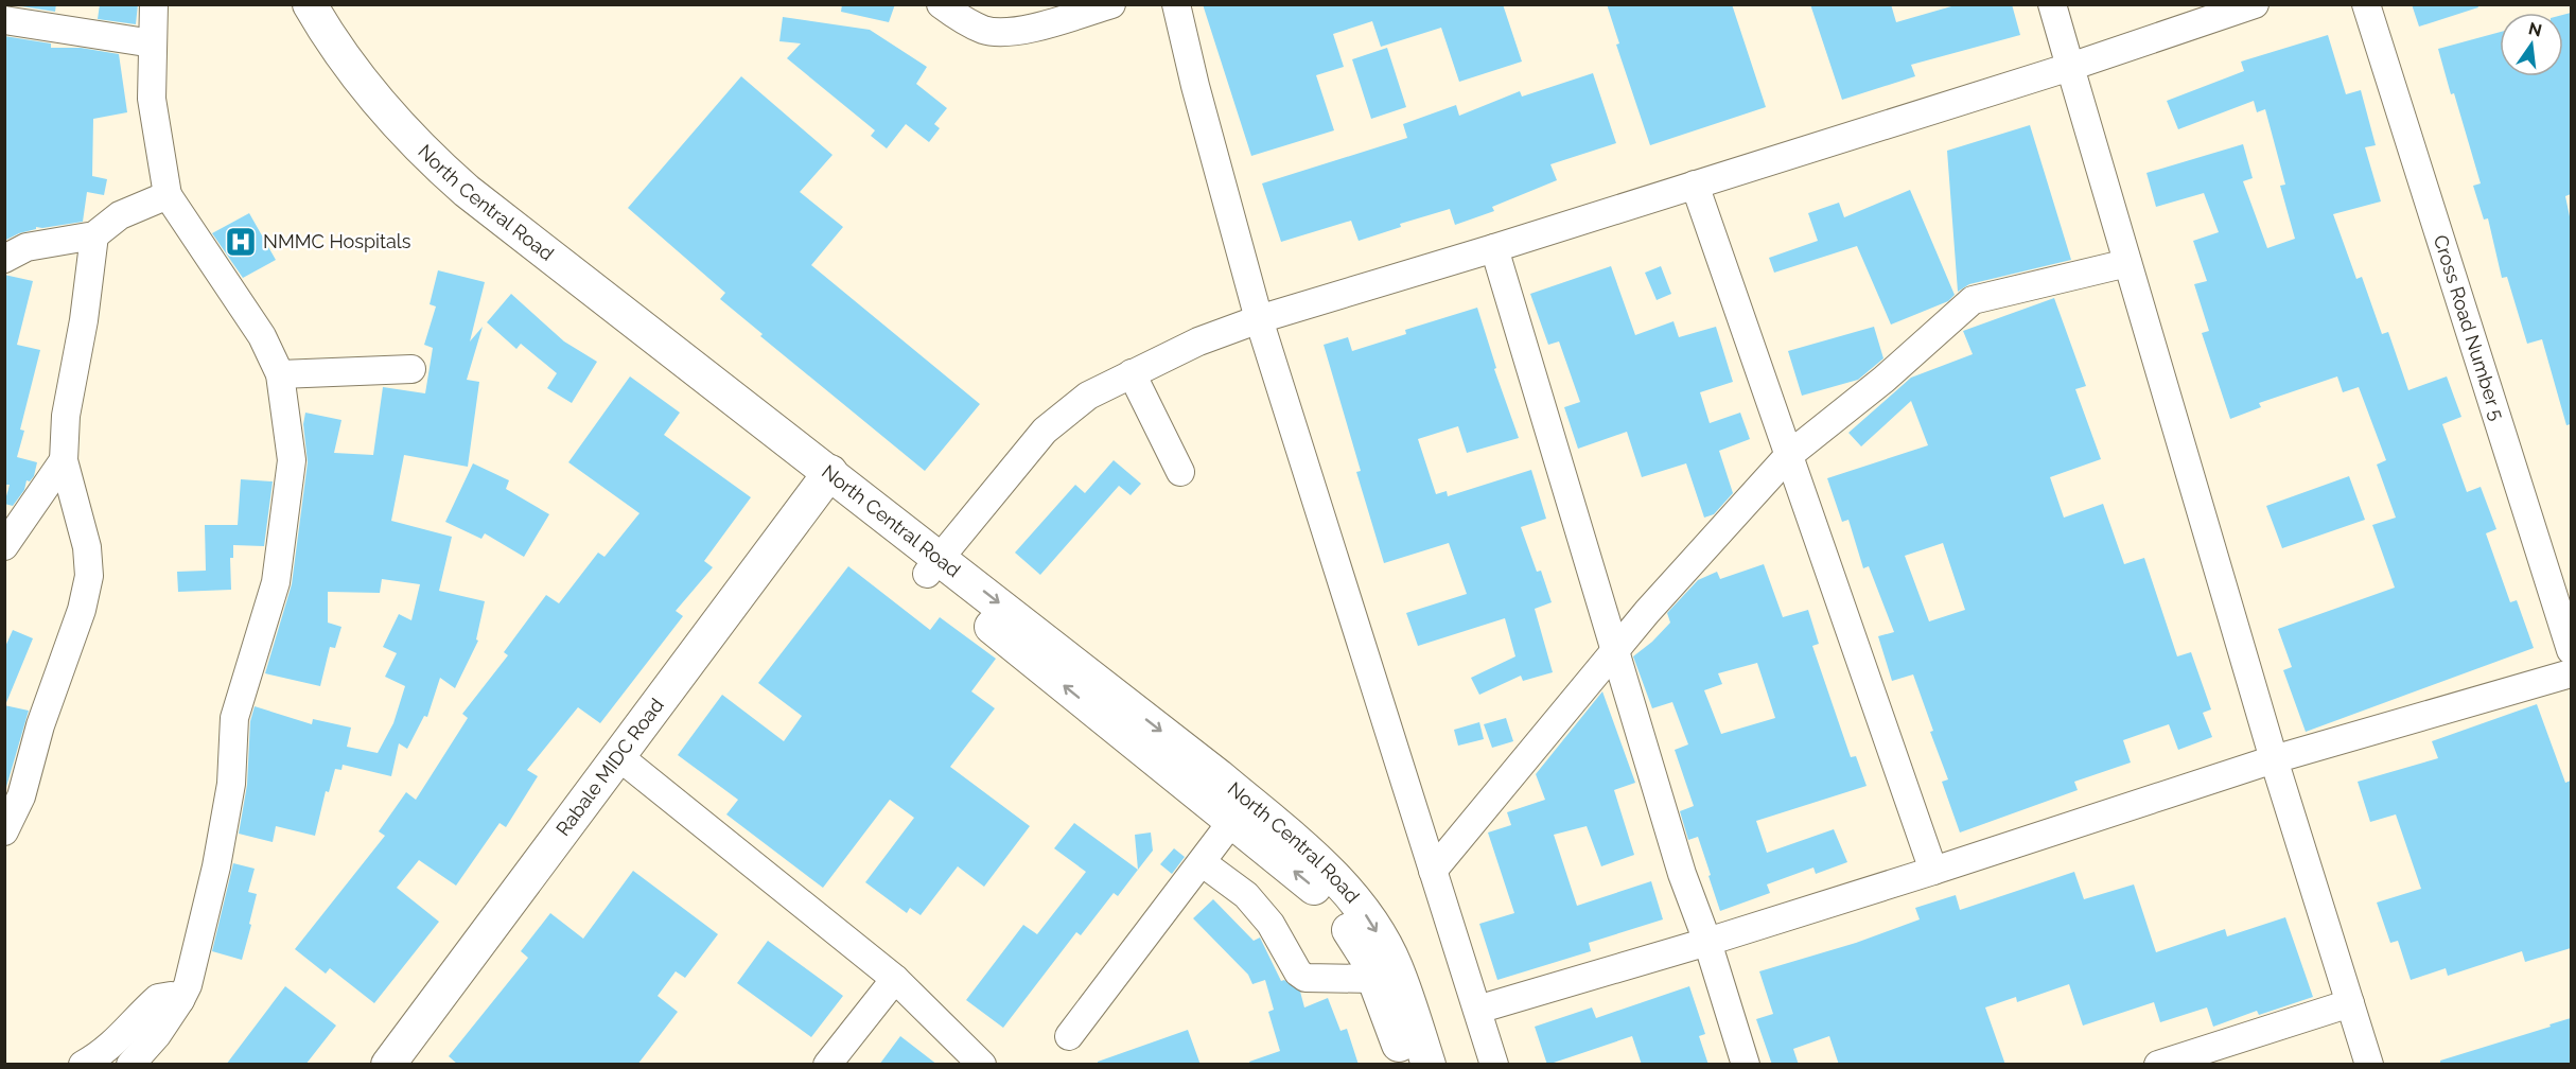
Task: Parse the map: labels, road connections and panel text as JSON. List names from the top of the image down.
{
  "streets": {
    "main road": ["North Central Road", "Rabale MIDC Road"],
    "street": ["Cross Road Number 5"]
  },
  "crossings": [
    ["North Central Road", "Rabale MIDC Road"]
  ],
  "places": {
    "hospital": ["NMMC Hospitals"]
  },
  "north": "top"
}
